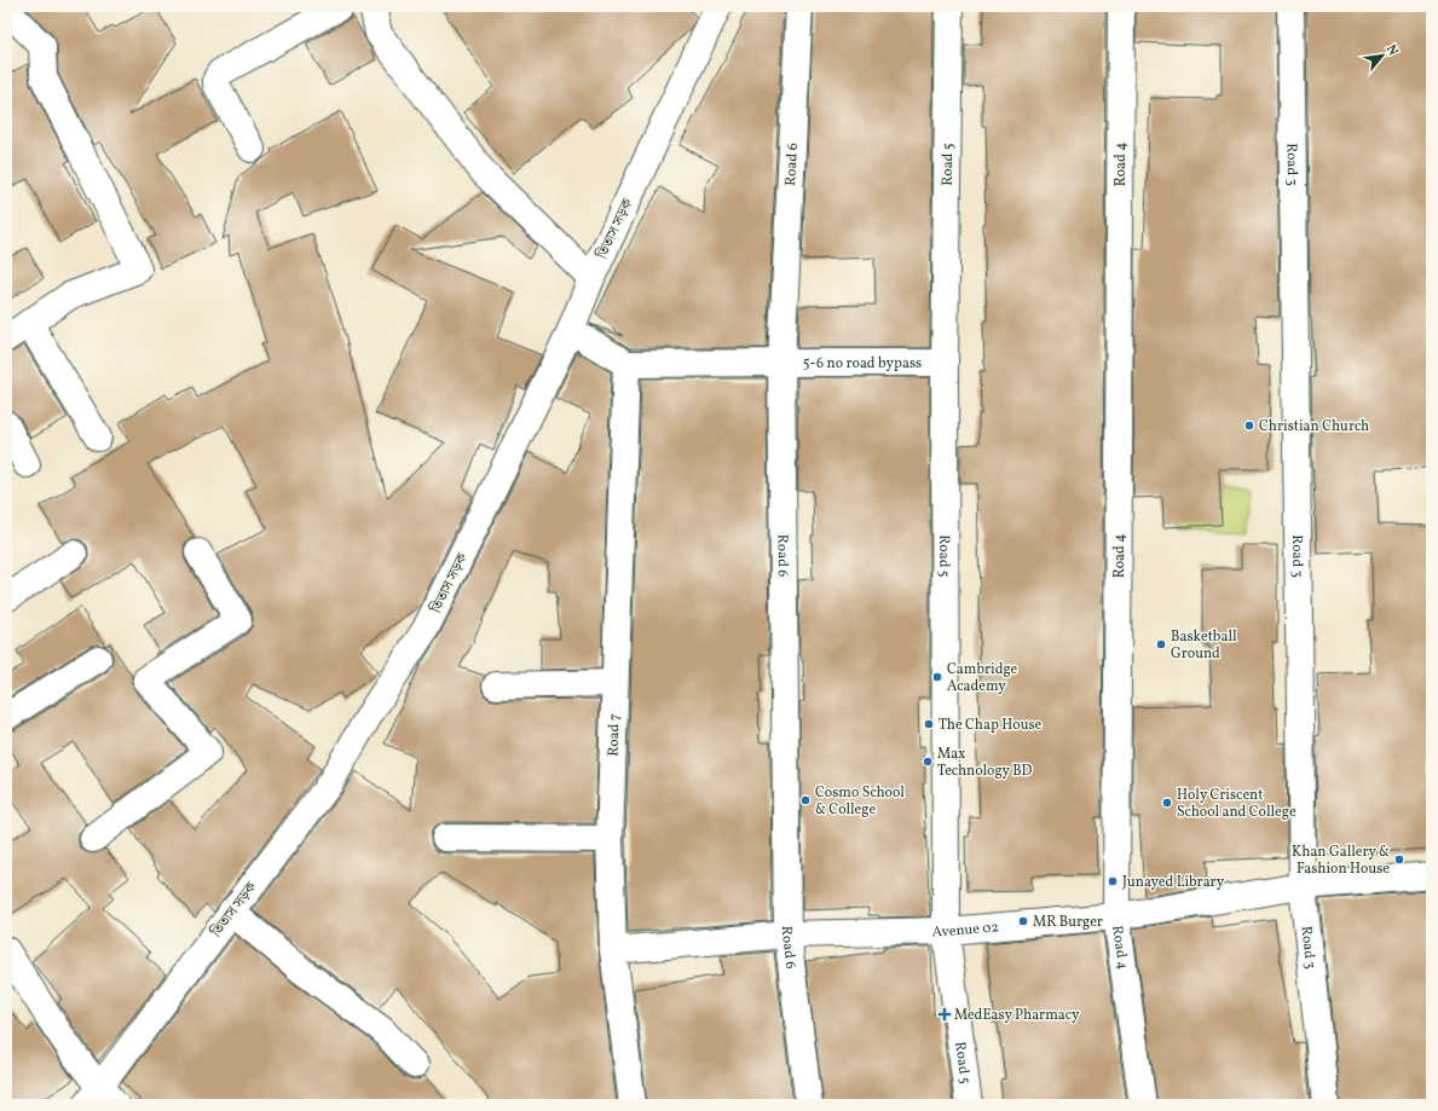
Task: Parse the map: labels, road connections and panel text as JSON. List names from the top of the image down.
{
  "streets": {
    "street": [
      "Road 6",
      "Road 5",
      "Road 4",
      "Road 3",
      "তিতাস সড়ক",
      "5-6 no road bypass",
      "Road 7",
      "Avenue 02"
    ]
  },
  "crossings": [
    ["Road 6", "5-6 no road bypass"],
    ["Road 6", "Avenue 02"],
    ["Road 5", "5-6 no road bypass"],
    ["Road 5", "Avenue 02"],
    ["Road 4", "Avenue 02"],
    ["Road 3", "Avenue 02"],
    ["5-6 no road bypass", "Road 7"],
    ["Road 7", "Avenue 02"]
  ],
  "places": {
    "other": [
      "Christian Church",
      "Basketball Ground",
      "Cambridge Academy",
      "The Chap House",
      "Max Technology BD",
      "Cosmo School & College",
      "Holy Criscent School and College",
      "Khan Gallery & Fashion House",
      "Junayed Library",
      "MR Burger"
    ],
    "health": ["MedEasy Pharmacy"]
  },
  "north": "top right"
}
